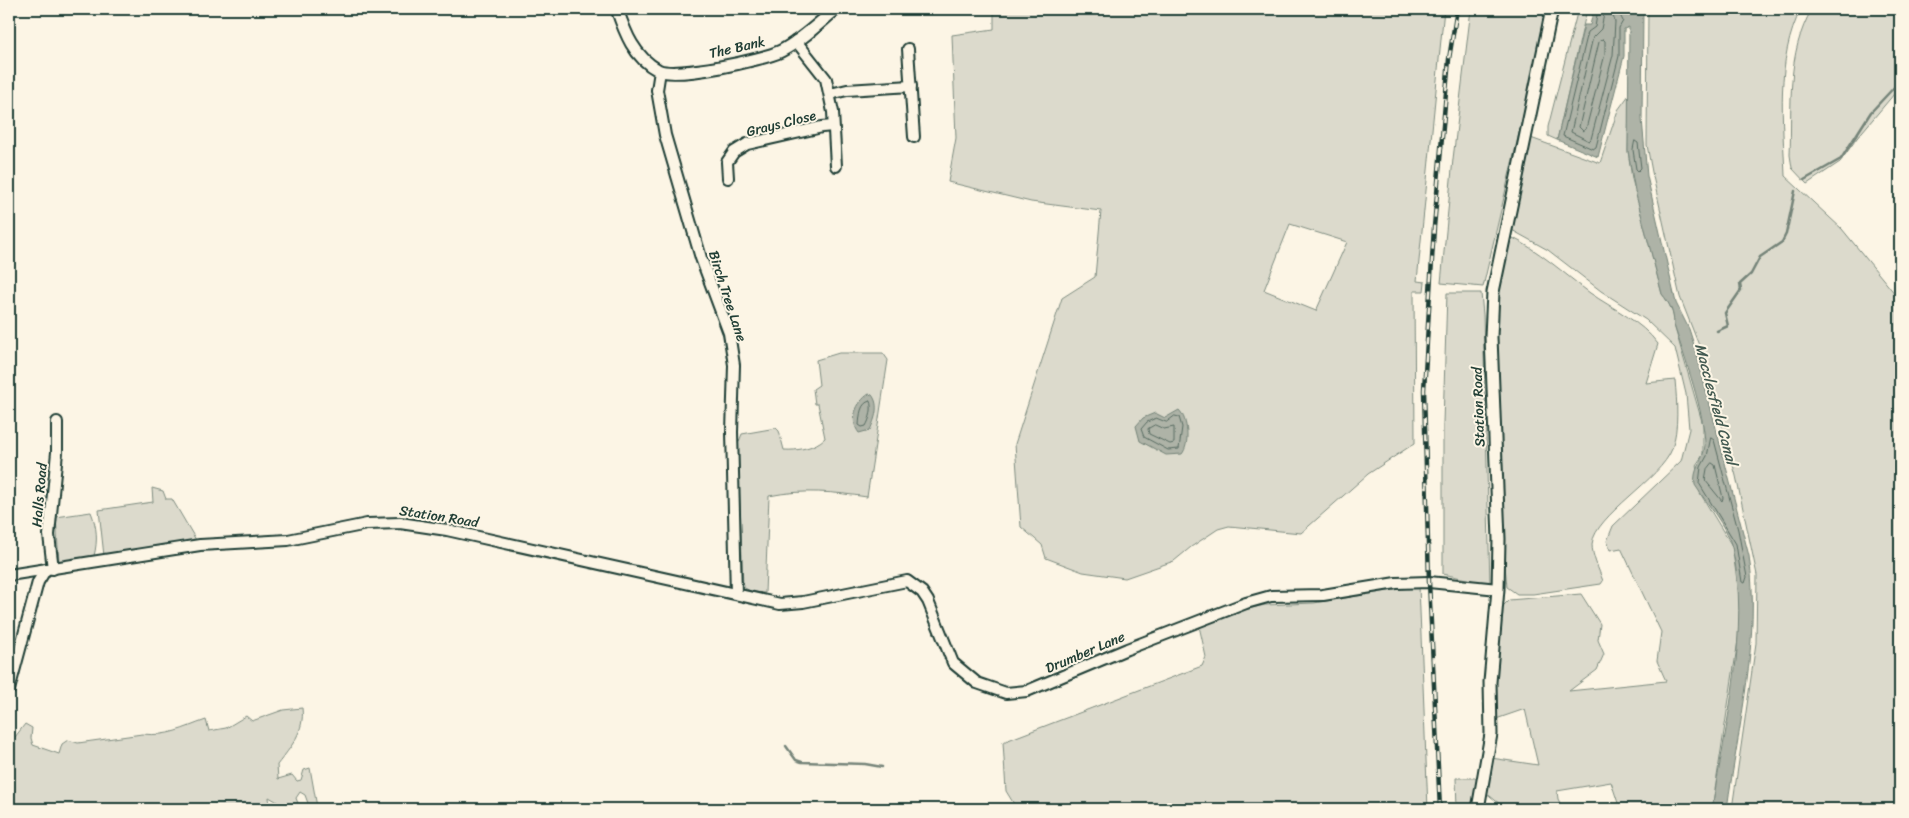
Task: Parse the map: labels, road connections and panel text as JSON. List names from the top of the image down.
{
  "streets": {
    "street": [
      "The Bank",
      "Grays Close",
      "Birch Tree Lane",
      "Station Road",
      "Halls Road",
      "Drumber Lane"
    ]
  },
  "crossings": [
    ["The Bank", "Grays Close"],
    ["The Bank", "Birch Tree Lane"],
    ["Birch Tree Lane", "Station Road"],
    ["Birch Tree Lane", "Drumber Lane"],
    ["Station Road", "Halls Road"],
    ["Station Road", "Drumber Lane"]
  ],
  "water": ["Macclesfield Canal"]
}
